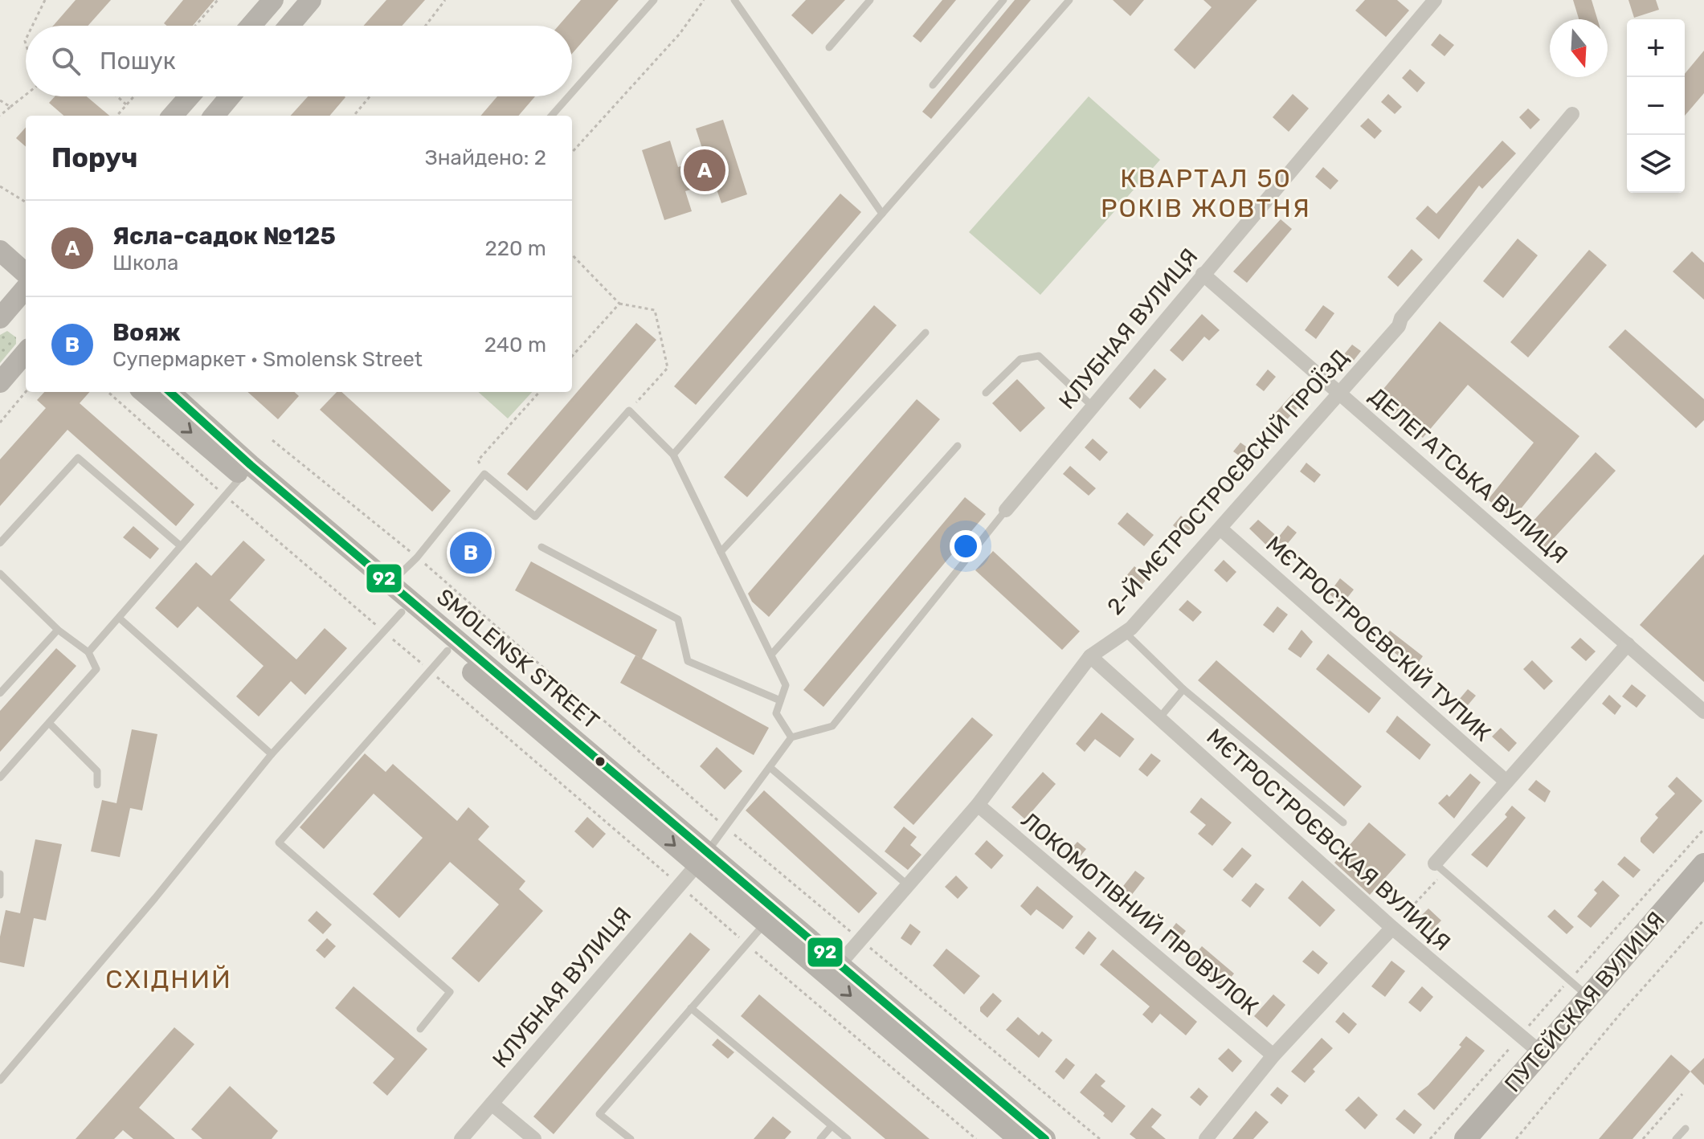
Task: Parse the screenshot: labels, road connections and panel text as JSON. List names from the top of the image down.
{
  "streets": {
    "main road": ["ПУТЄЙСКАЯ ВУЛИЦЯ"],
    "street": [
      "КЛУБНАЯ ВУЛИЦЯ",
      "ДЕЛЕГАТСЬКА ВУЛИЦЯ",
      "2-Й МЄТРОСТРОЄВСКІЙ ПРОЇЗД",
      "МЄТРОСТРОЄВСКІЙ ТУПИК",
      "SMOLENSK STREET",
      "МЄТРОСТРОЄВСКАЯ ВУЛИЦЯ",
      "ЛОКОМОТІВНИЙ ПРОВУЛОК"
    ]
  },
  "crossings": [
    ["КЛУБНАЯ ВУЛИЦЯ", "ДЕЛЕГАТСЬКА ВУЛИЦЯ"],
    ["КЛУБНАЯ ВУЛИЦЯ", "SMOLENSK STREET"],
    ["ДЕЛЕГАТСЬКА ВУЛИЦЯ", "2-Й МЄТРОСТРОЄВСКІЙ ПРОЇЗД"],
    ["2-Й МЄТРОСТРОЄВСКІЙ ПРОЇЗД", "МЄТРОСТРОЄВСКІЙ ТУПИК"],
    ["2-Й МЄТРОСТРОЄВСКІЙ ПРОЇЗД", "SMOLENSK STREET"],
    ["2-Й МЄТРОСТРОЄВСКІЙ ПРОЇЗД", "МЄТРОСТРОЄВСКАЯ ВУЛИЦЯ"],
    ["2-Й МЄТРОСТРОЄВСКІЙ ПРОЇЗД", "ЛОКОМОТІВНИЙ ПРОВУЛОК"],
    ["МЄТРОСТРОЄВСКАЯ ВУЛИЦЯ", "ПУТЄЙСКАЯ ВУЛИЦЯ"]
  ],
  "districts": ["КВАРТАЛ 50 РОКІВ ЖОВТНЯ", "СХІДНИЙ"],
  "lines": ["transit line 92"],
  "north": "bottom",
  "page": {
    "map_buttons": ["+", "−"],
    "search": "Пошук",
    "heading": ["Поруч", "Знайдено: 2"],
    "pins": ["A", "B"],
    "list": [
      {
        "mark": "A",
        "name": "Ясла-садок №125",
        "note": "Школа",
        "value": "220 m"
      },
      {
        "mark": "B",
        "name": "Вояж",
        "note": "Супермаркет · Smolensk Street",
        "value": "240 m"
      }
    ]
  }
}
